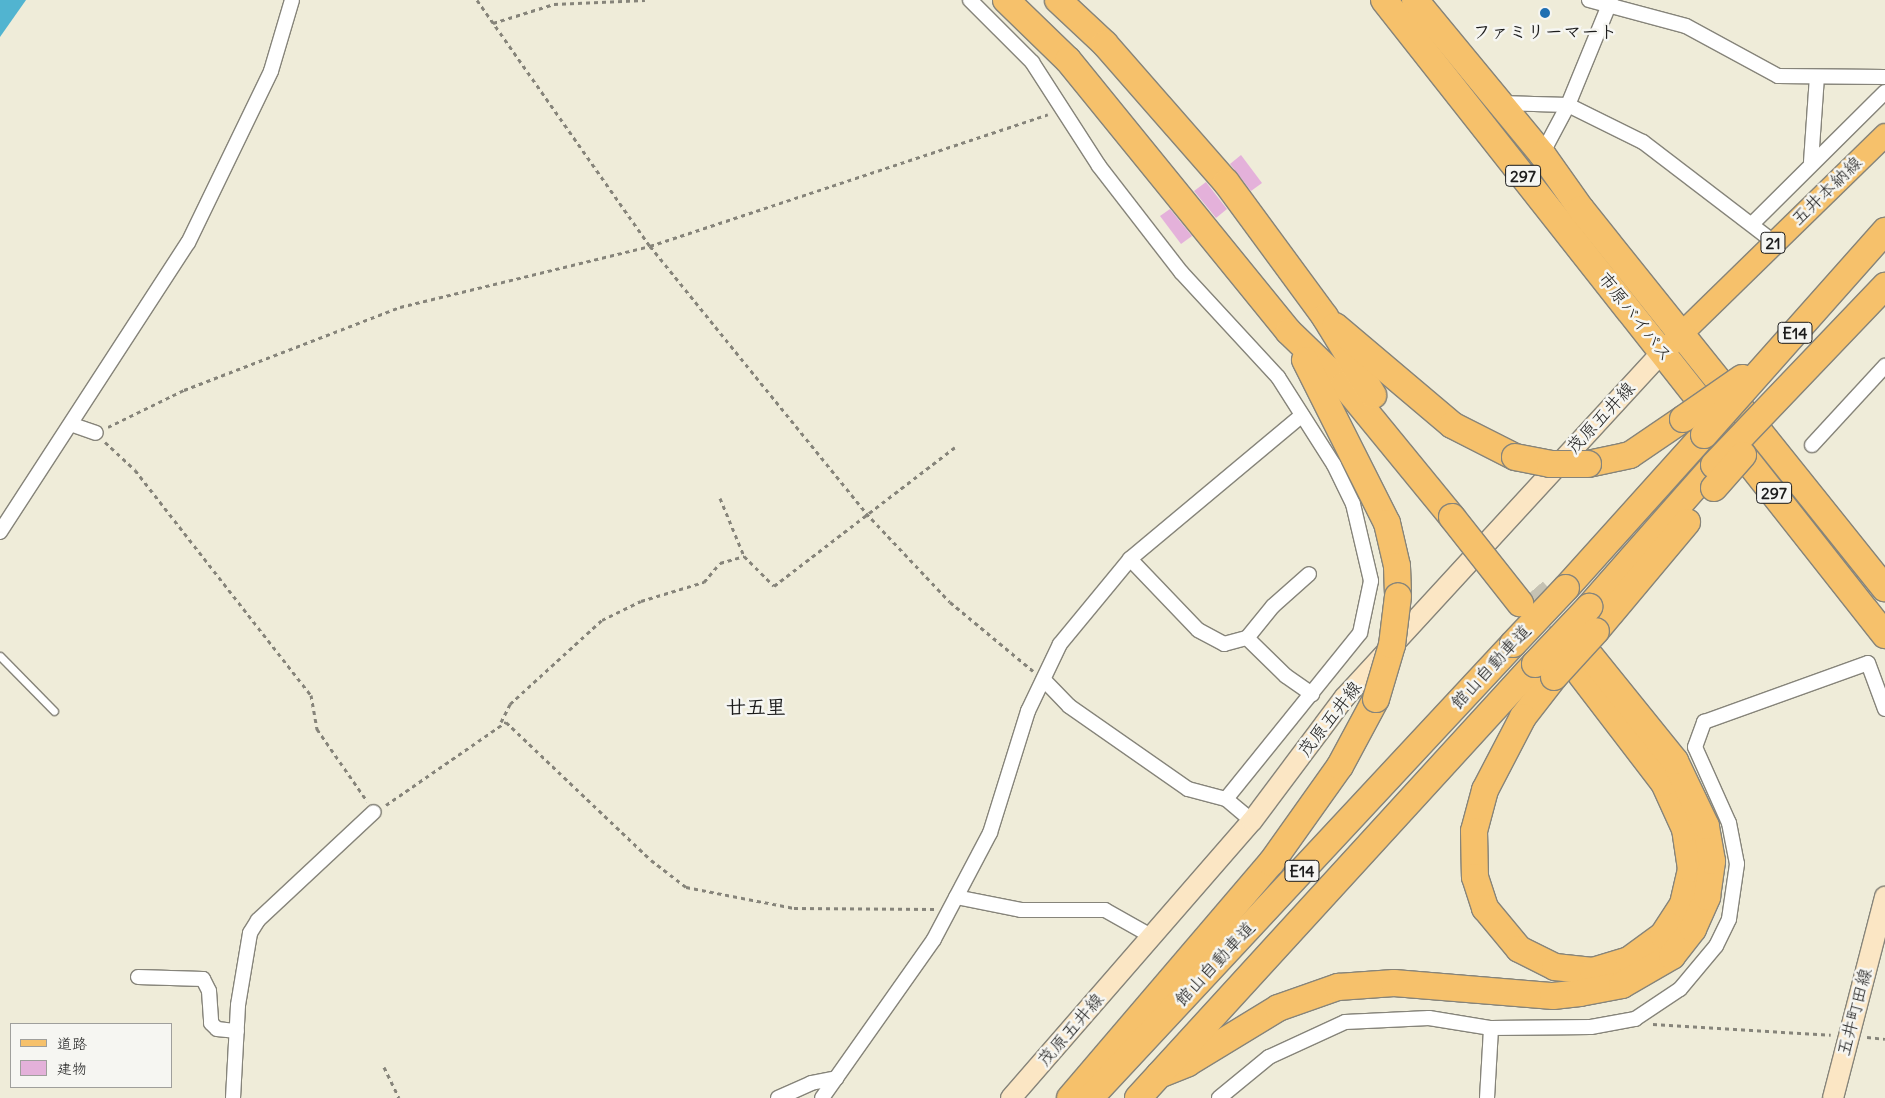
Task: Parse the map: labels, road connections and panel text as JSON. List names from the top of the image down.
{
  "streets": {
    "highway": [
      "297",
      "市原バイパス",
      "E14",
      "館山自動車道"
    ],
    "main road": [
      "五井本納線",
      "21",
      "茂原五井線",
      "五井町田線"
    ]
  },
  "crossings": [
    ["五井本納線", "市原バイパス"],
    ["五井本納線", "茂原五井線"],
    ["市原バイパス", "茂原五井線"]
  ],
  "districts": ["廿五里"],
  "places": ["ファミリーマート"],
  "legend": ["道路", "建物"]
}
